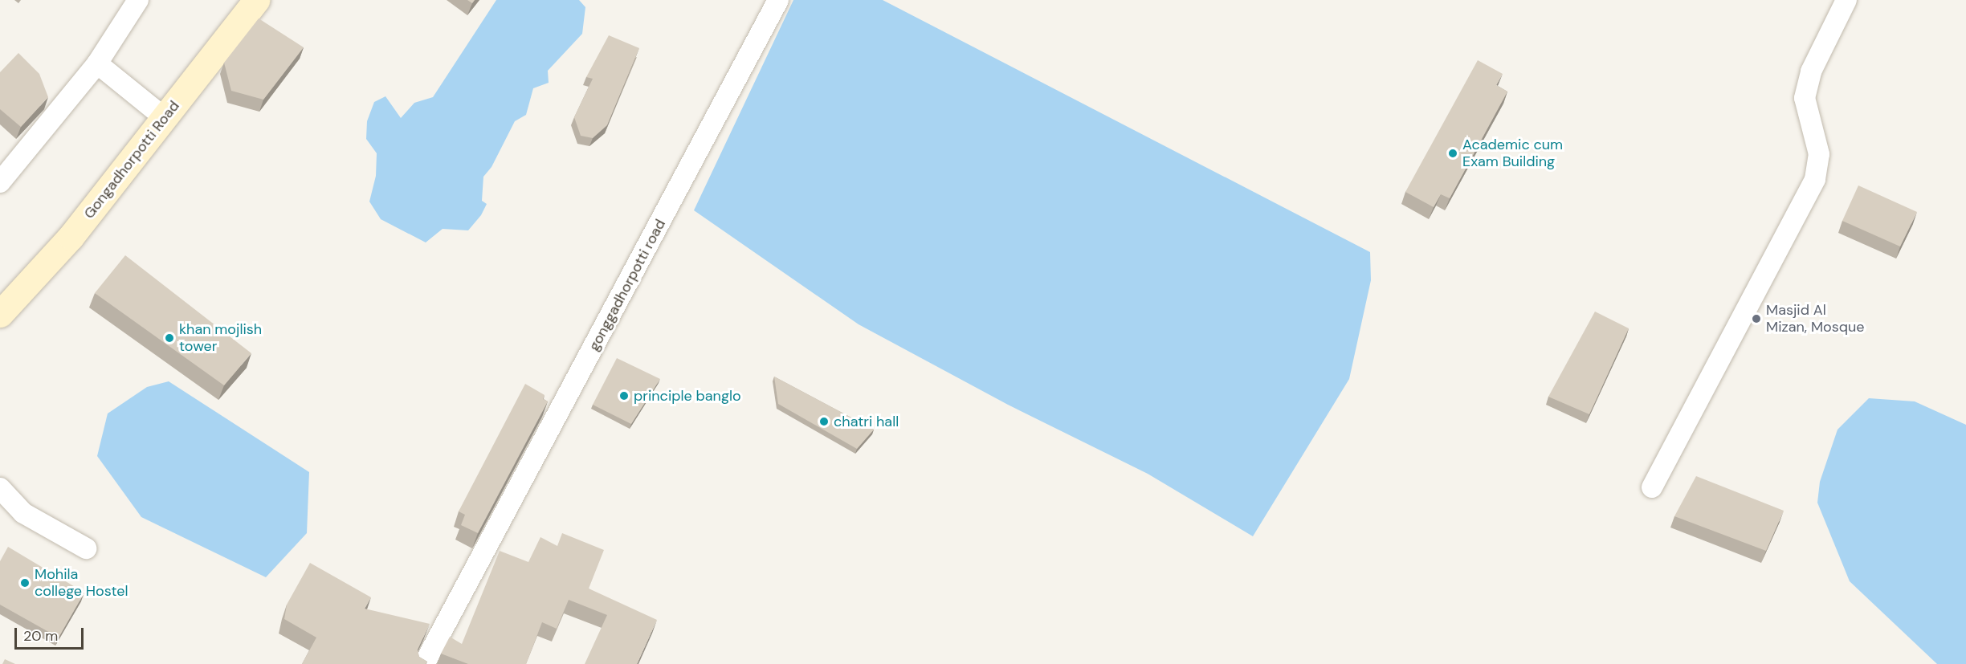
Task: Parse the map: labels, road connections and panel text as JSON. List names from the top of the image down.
{
  "streets": {
    "street": ["Gongadhorpotti Road", "gonggadhorpotti road"]
  },
  "places": [
    "Academic cum Exam Building",
    "Masjid Al Mizan, Mosque",
    "khan mojlish tower",
    "principle banglo",
    "chatri hall",
    "Mohila college Hostel"
  ],
  "scale_bar": "20 m"
}
